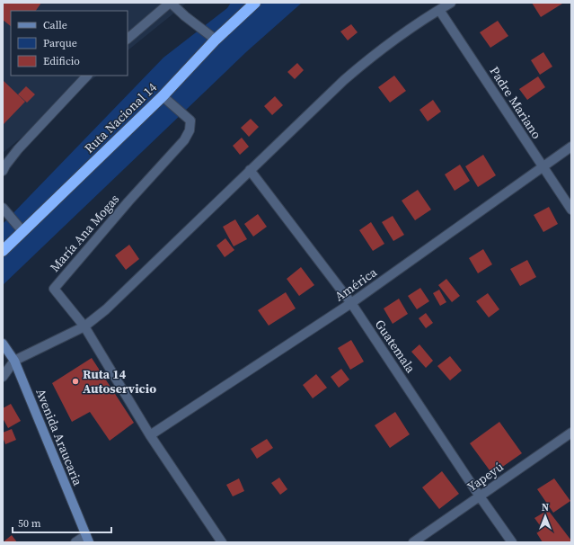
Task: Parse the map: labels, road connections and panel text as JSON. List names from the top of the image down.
{
  "streets": {
    "highway": ["Ruta Nacional 14"],
    "main road": ["Avenida Araucaria"],
    "street": [
      "Padre Mariano",
      "María Ana Mogas",
      "América",
      "Guatemala",
      "Yapeyú"
    ]
  },
  "crossings": [
    ["Padre Mariano", "América"],
    ["Ruta Nacional 14", "María Ana Mogas"],
    ["María Ana Mogas", "América"],
    ["América", "Guatemala"],
    ["Guatemala", "Yapeyú"]
  ],
  "places": ["Ruta 14 Autoservicio"],
  "legend": ["Calle", "Parque", "Edificio"],
  "scale_bar": "50 m",
  "north": "top"
}
